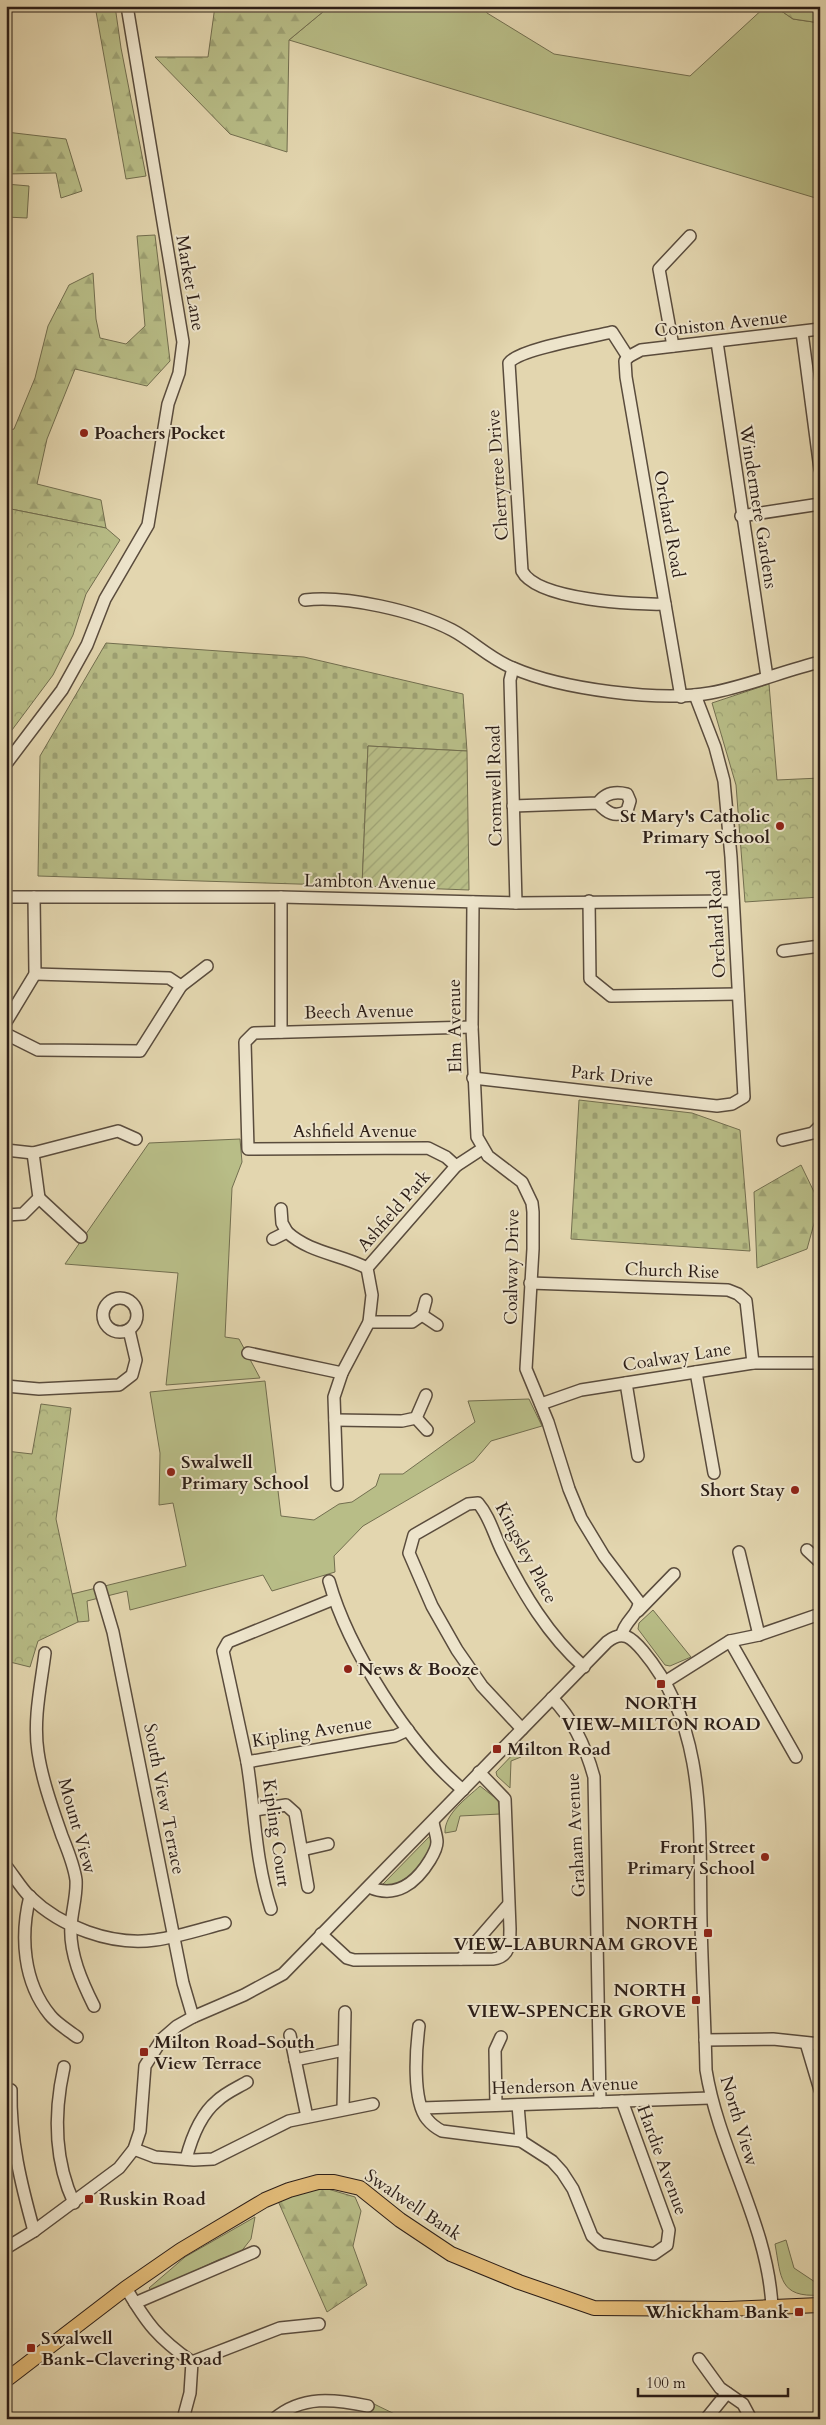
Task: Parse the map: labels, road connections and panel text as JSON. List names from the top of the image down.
{
  "streets": {
    "main road": ["Swalwell Bank"],
    "street": [
      "Market Lane",
      "Coniston Avenue",
      "Cherrytree Drive",
      "Windermere Gardens",
      "Orchard Road",
      "Cromwell Road",
      "Lambton Avenue",
      "Beech Avenue",
      "Elm Avenue",
      "Park Drive",
      "Ashfield Avenue",
      "Ashfield Park",
      "Coalway Drive",
      "Church Rise",
      "Coalway Lane",
      "Kingsley Place",
      "Kipling Avenue",
      "South View Terrace",
      "Mount View",
      "Kipling Court",
      "Graham Avenue",
      "Henderson Avenue",
      "North View",
      "Hardie Avenue"
    ]
  },
  "crossings": [
    ["Coniston Avenue", "Cherrytree Drive"],
    ["Coniston Avenue", "Windermere Gardens"],
    ["Coniston Avenue", "Orchard Road"],
    ["Cherrytree Drive", "Orchard Road"],
    ["Orchard Road", "Lambton Avenue"],
    ["Orchard Road", "Park Drive"],
    ["Cromwell Road", "Lambton Avenue"],
    ["Lambton Avenue", "Elm Avenue"],
    ["Beech Avenue", "Elm Avenue"],
    ["Beech Avenue", "Ashfield Avenue"],
    ["Elm Avenue", "Park Drive"],
    ["Elm Avenue", "Ashfield Park"],
    ["Elm Avenue", "Coalway Drive"],
    ["Ashfield Avenue", "Ashfield Park"],
    ["Ashfield Park", "Coalway Drive"],
    ["Coalway Drive", "Church Rise"],
    ["Coalway Drive", "Coalway Lane"],
    ["Church Rise", "Coalway Lane"],
    ["Kipling Avenue", "Kipling Court"],
    ["Graham Avenue", "Henderson Avenue"],
    ["Henderson Avenue", "North View"],
    ["Henderson Avenue", "Hardie Avenue"],
    ["North View", "Swalwell Bank"]
  ],
  "places": {
    "other": [
      "Poachers Pocket",
      "St Mary's Catholic Primary School",
      "Swalwell Primary School",
      "Short Stay",
      "News & Booze",
      "Front Street Primary School"
    ],
    "transit": [
      "NORTH VIEW-MILTON ROAD",
      "Milton Road",
      "NORTH VIEW-LABURNAM GROVE",
      "NORTH VIEW-SPENCER GROVE",
      "Milton Road-South View Terrace",
      "Ruskin Road",
      "Whickham Bank",
      "Swalwell Bank-Clavering Road"
    ]
  },
  "scale_bar": "100 m"
}
